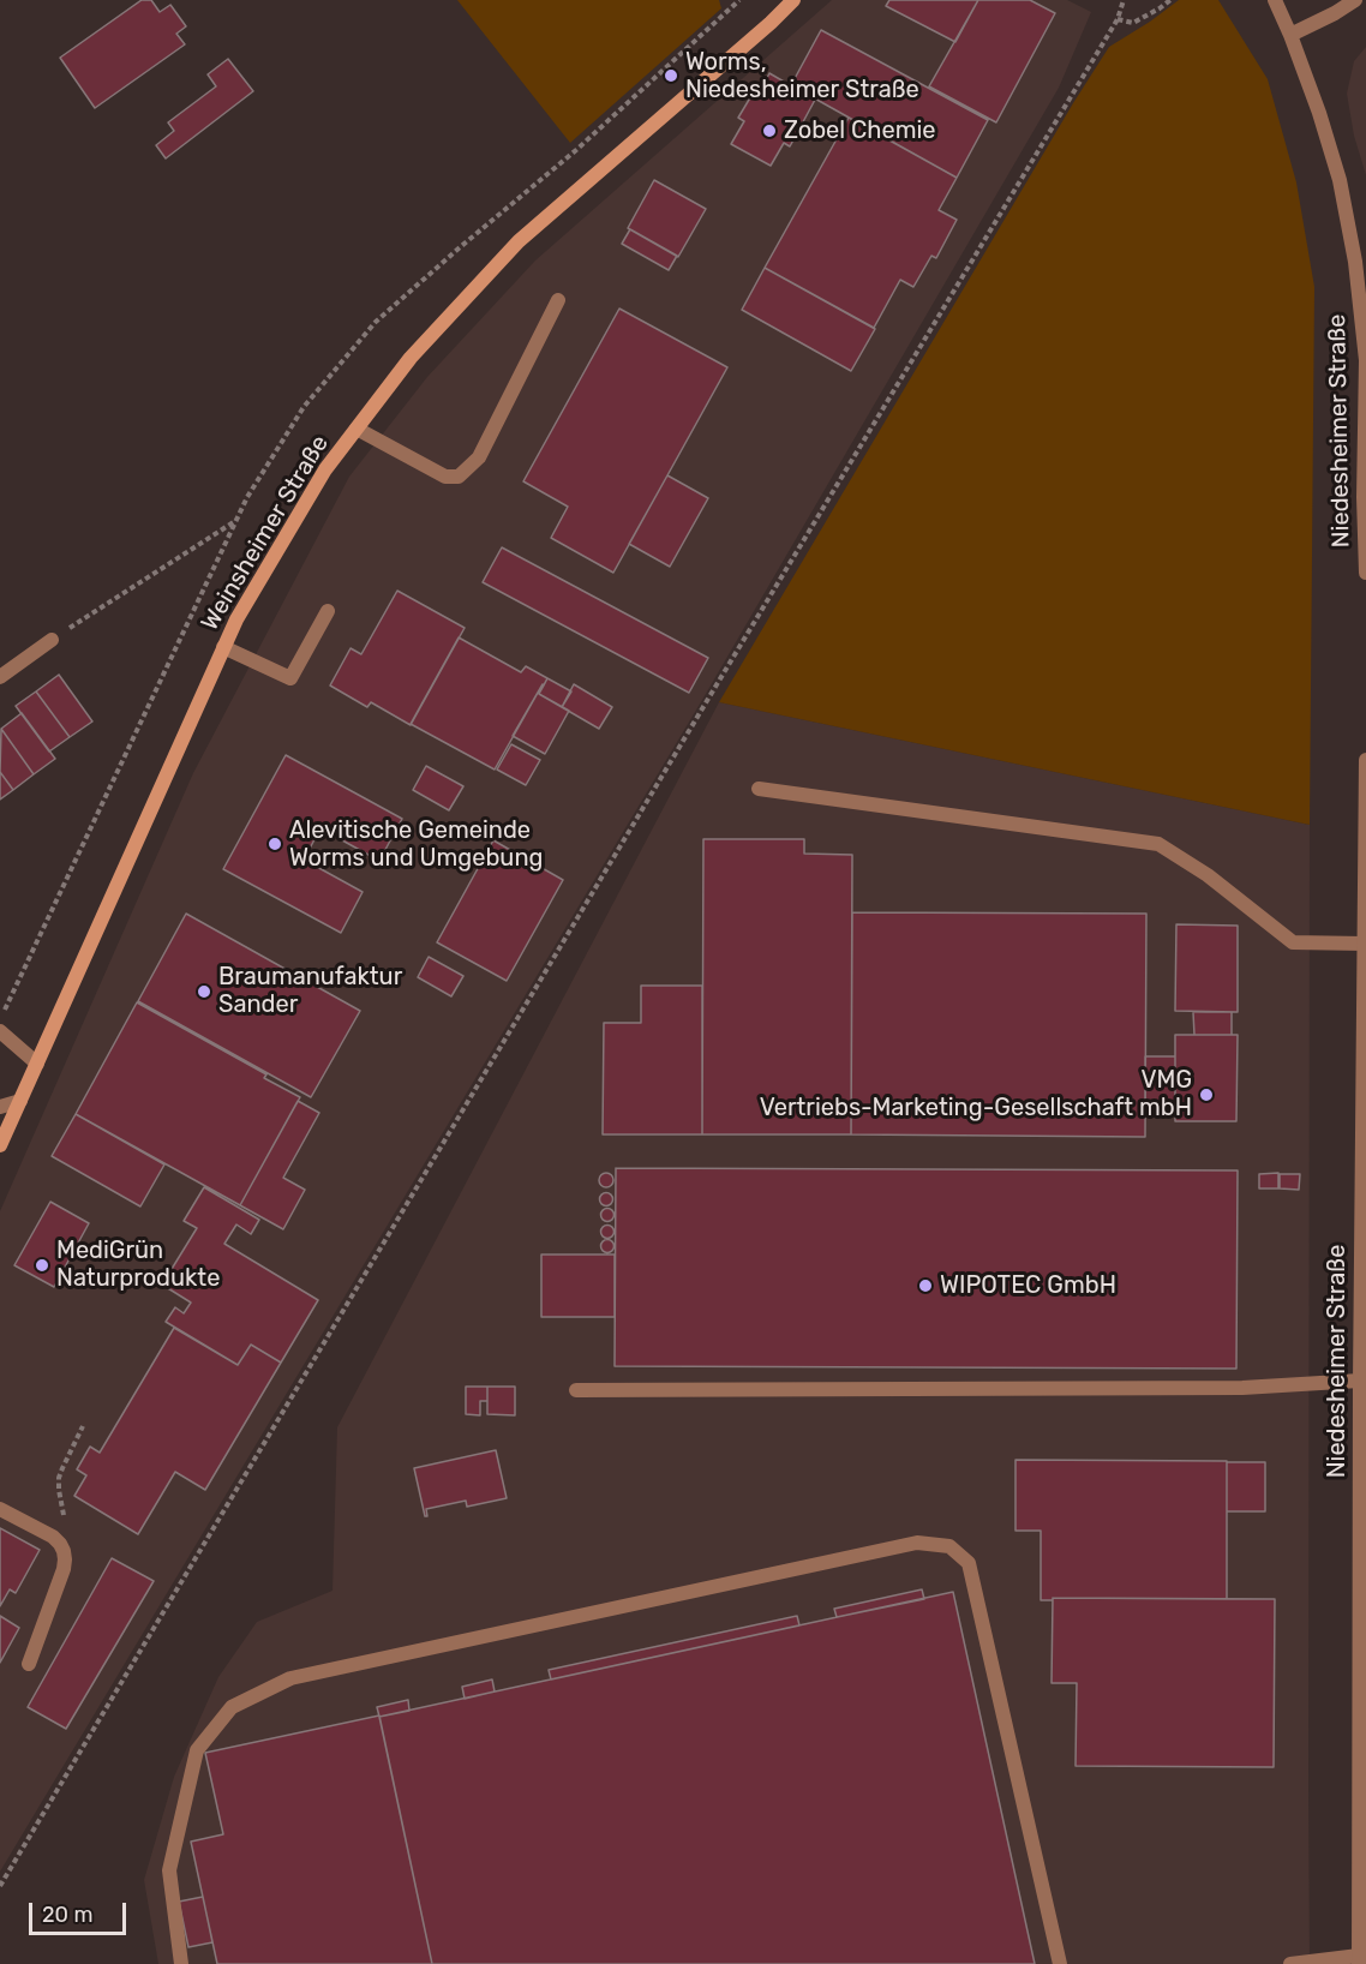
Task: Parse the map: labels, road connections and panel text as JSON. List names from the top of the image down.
{
  "streets": {
    "main road": ["Weinsheimer Straße"],
    "street": ["Niedesheimer Straße"]
  },
  "places": [
    "Worms, Niedesheimer Straße",
    "Zobel Chemie",
    "Alevitische Gemeinde Worms und Umgebung",
    "Braumanufaktur Sander",
    "VMG Vertriebs-Marketing-Gesellschaft mbH",
    "MediGrün Naturprodukte",
    "WIPOTEC GmbH"
  ],
  "scale_bar": "20 m"
}
